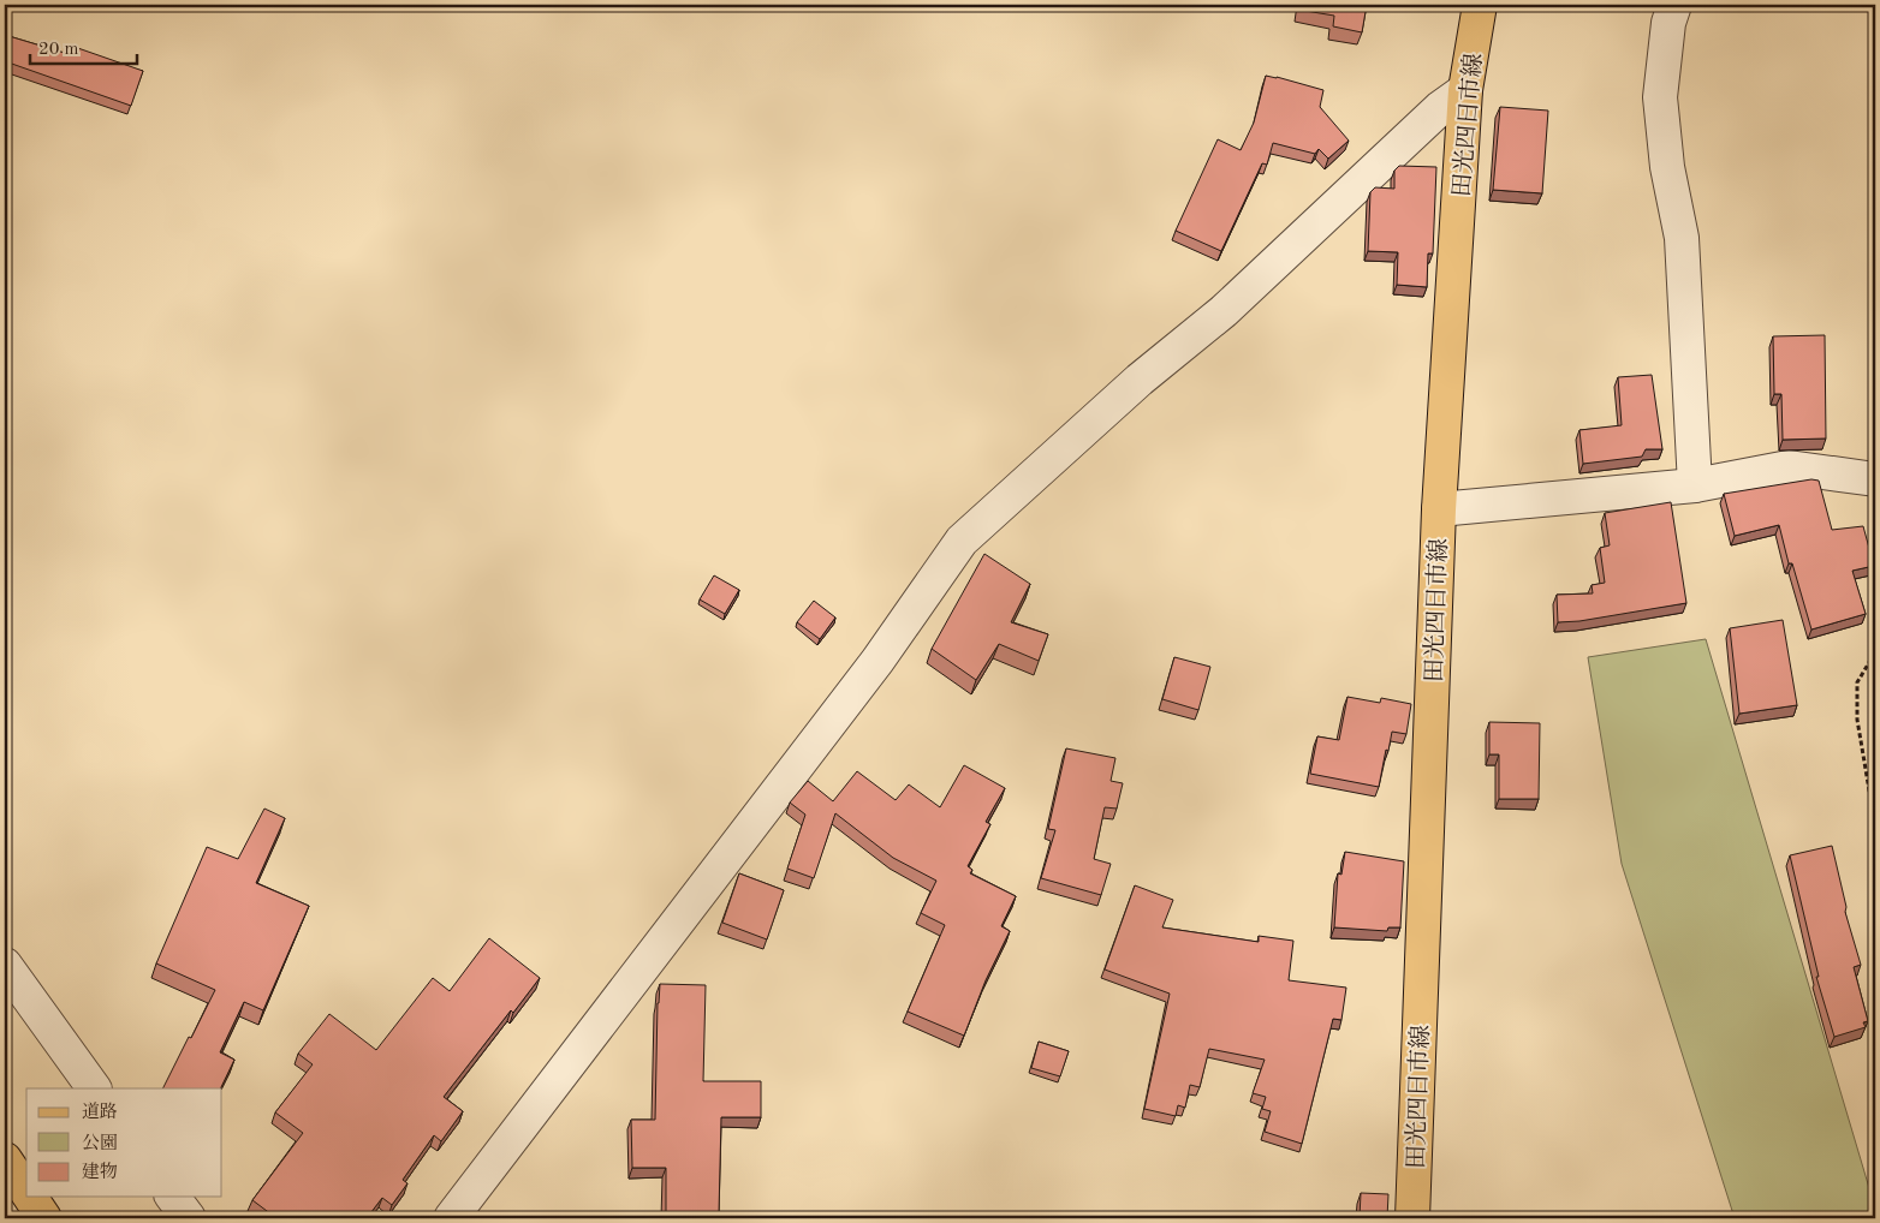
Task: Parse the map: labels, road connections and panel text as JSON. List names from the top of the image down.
{
  "streets": {
    "main road": ["田光四日市線"]
  },
  "legend": ["道路", "公園", "建物"],
  "scale_bar": "20 m"
}
